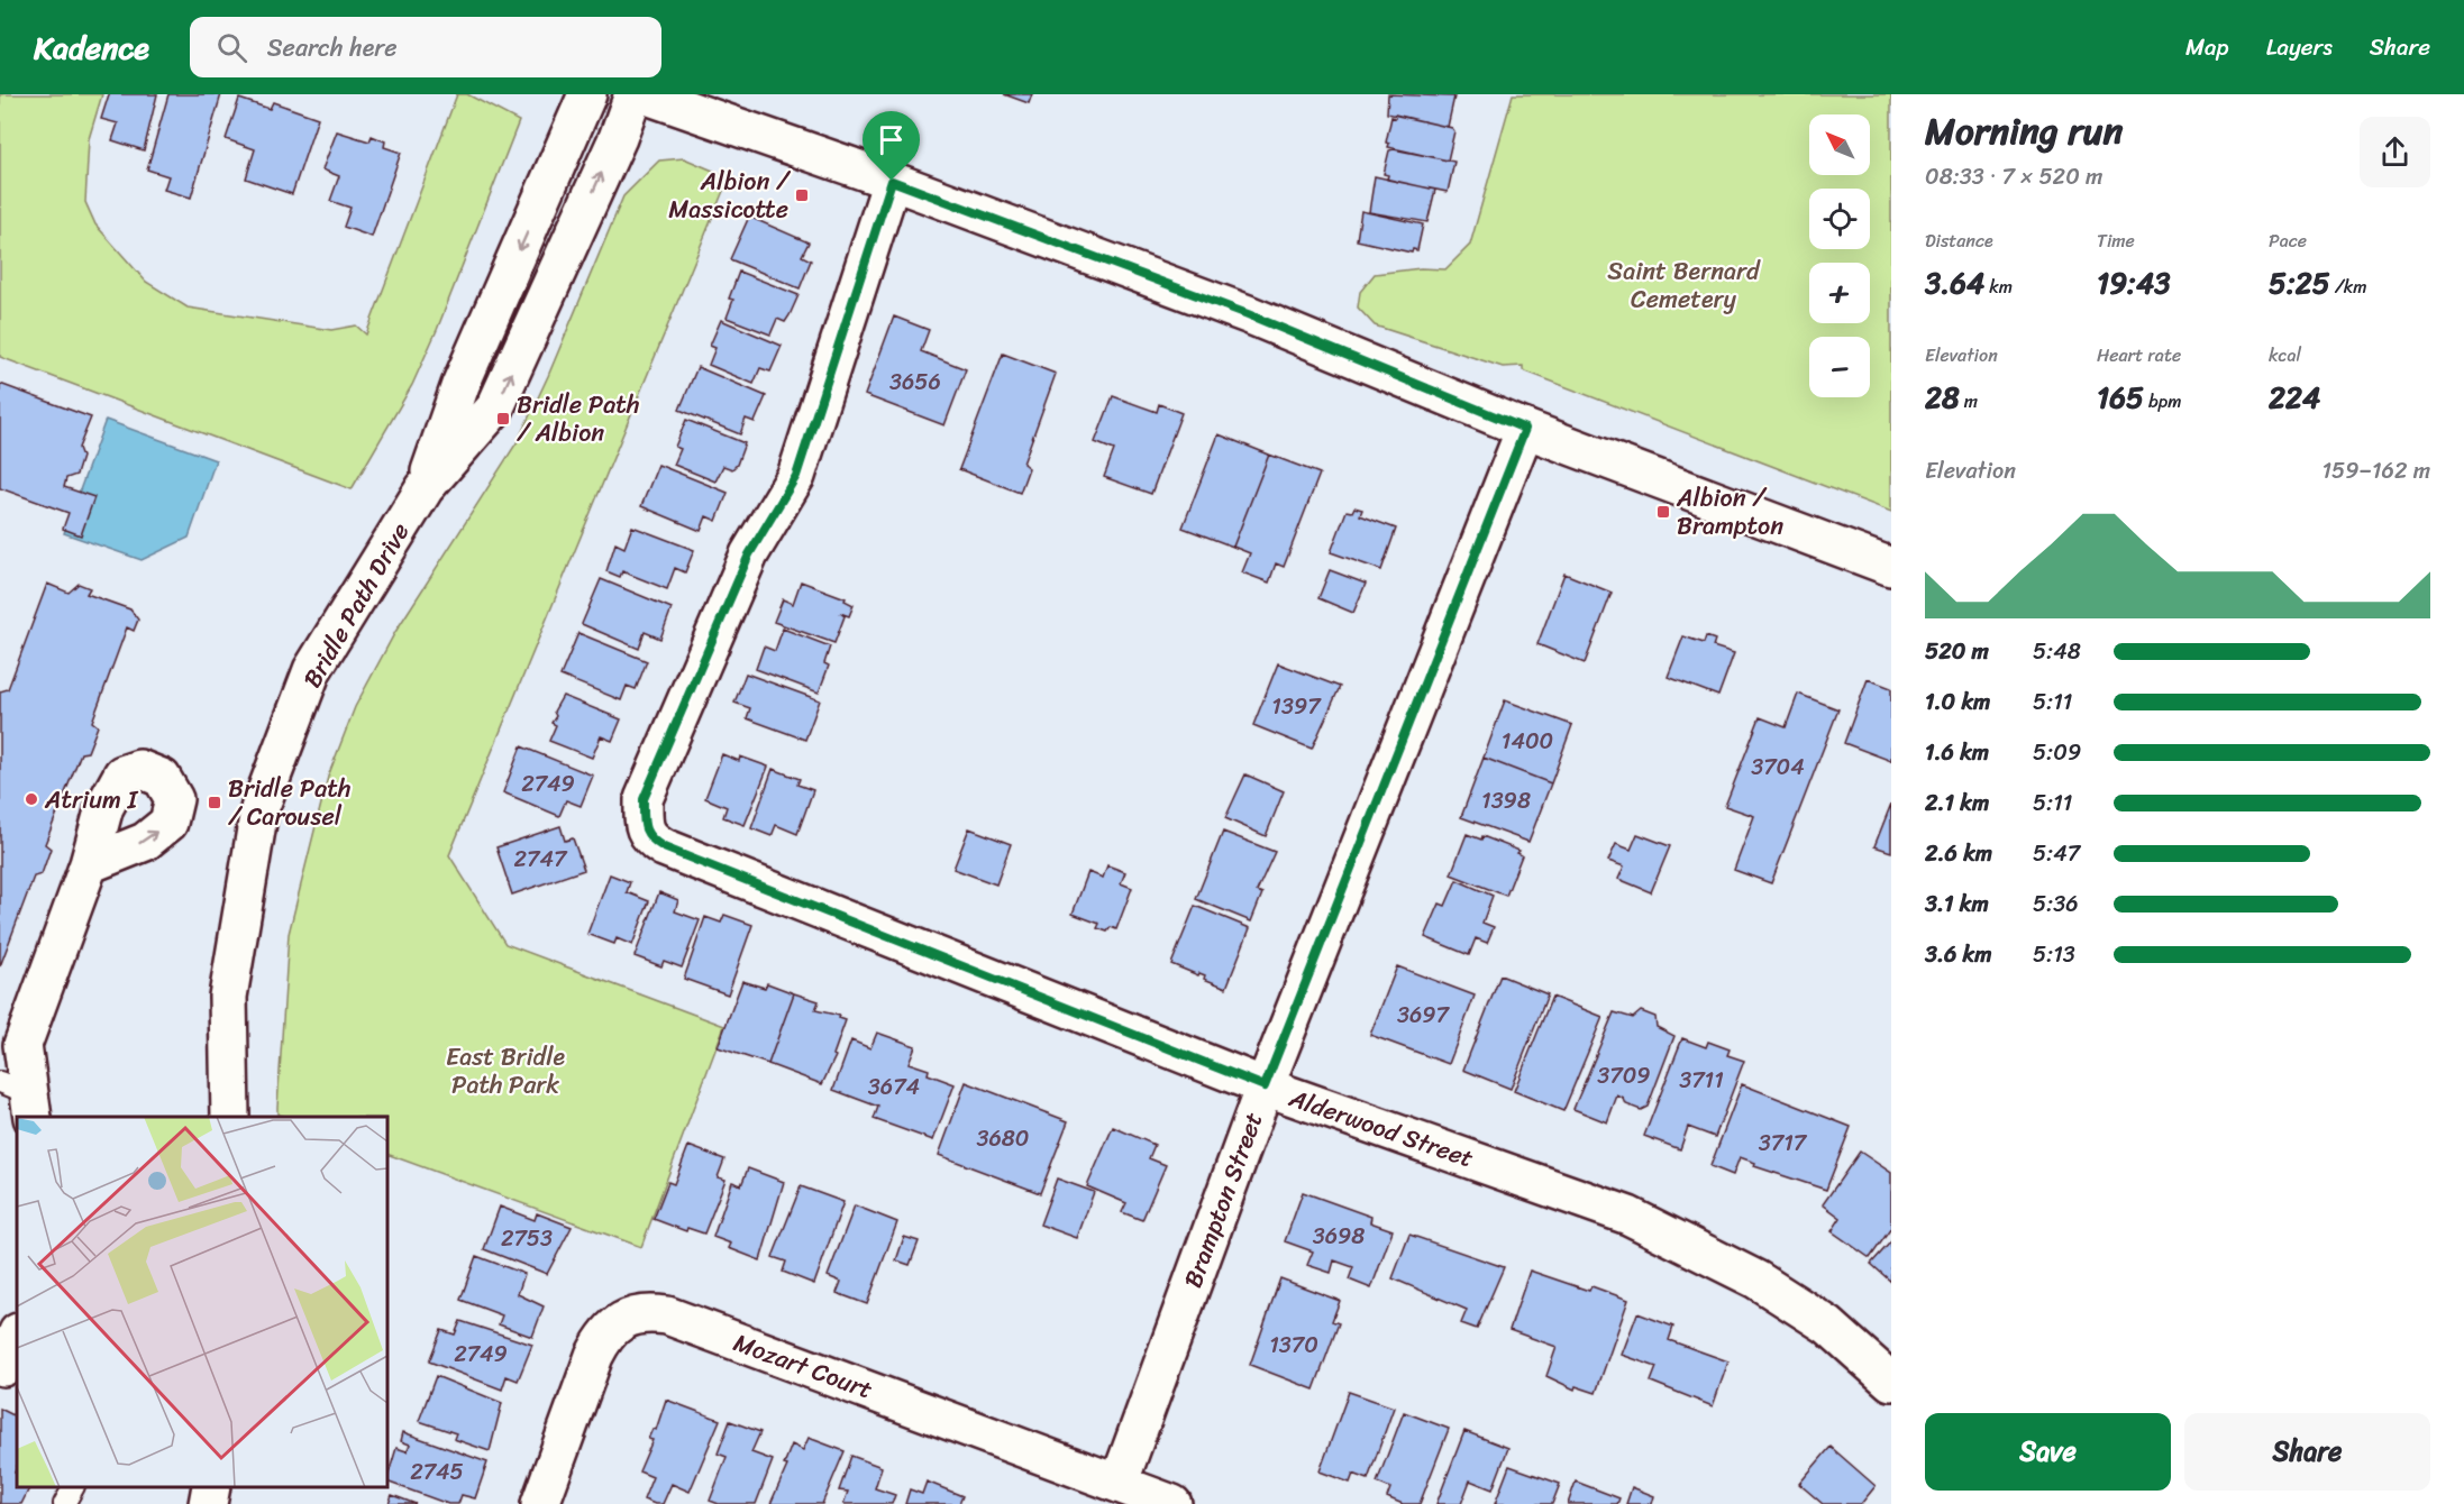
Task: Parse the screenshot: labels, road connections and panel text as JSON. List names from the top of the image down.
{
  "streets": {
    "street": [
      "Bridle Path Drive",
      "Alderwood Street",
      "Brampton Street",
      "Mozart Court"
    ]
  },
  "crossings": [
    ["Alderwood Street", "Brampton Street"],
    ["Brampton Street", "Mozart Court"]
  ],
  "parks": ["Saint Bernard Cemetery", "East Bridle Path Park"],
  "places": {
    "transit": [
      "Albion / Massicotte",
      "Bridle Path / Albion",
      "Albion / Brampton",
      "Bridle Path / Carousel"
    ],
    "other": ["Atrium I"]
  },
  "house_numbers": [
    "3656",
    "1397",
    "1400",
    "3704",
    "2749",
    "1398",
    "2747",
    "3697",
    "3709",
    "3711",
    "3674",
    "3680",
    "3717",
    "3698",
    "2753",
    "1370",
    "2749",
    "2745"
  ],
  "north": "top left",
  "page": {
    "header": "Kadence",
    "search": "Search here",
    "nav": ["Map", "Layers", "Share"],
    "heading": ["Morning run", "08:33 · 7 × 520 m"],
    "map_buttons": ["+", "−"],
    "stats": [
      ["Distance", "3.64 km"],
      ["Time", "19:43"],
      ["Pace", "5:25 /km"],
      ["Elevation", "28 m"],
      ["Heart rate", "165 bpm"],
      ["kcal", "224"]
    ],
    "chart": ["Elevation", "159–162 m"],
    "list": [
      {
        "name": "520 m",
        "note": "5:48"
      },
      {
        "name": "1.0 km",
        "note": "5:11"
      },
      {
        "name": "1.6 km",
        "note": "5:09"
      },
      {
        "name": "2.1 km",
        "note": "5:11"
      },
      {
        "name": "2.6 km",
        "note": "5:47"
      },
      {
        "name": "3.1 km",
        "note": "5:36"
      },
      {
        "name": "3.6 km",
        "note": "5:13"
      }
    ],
    "buttons": ["Save", "Share"]
  }
}
